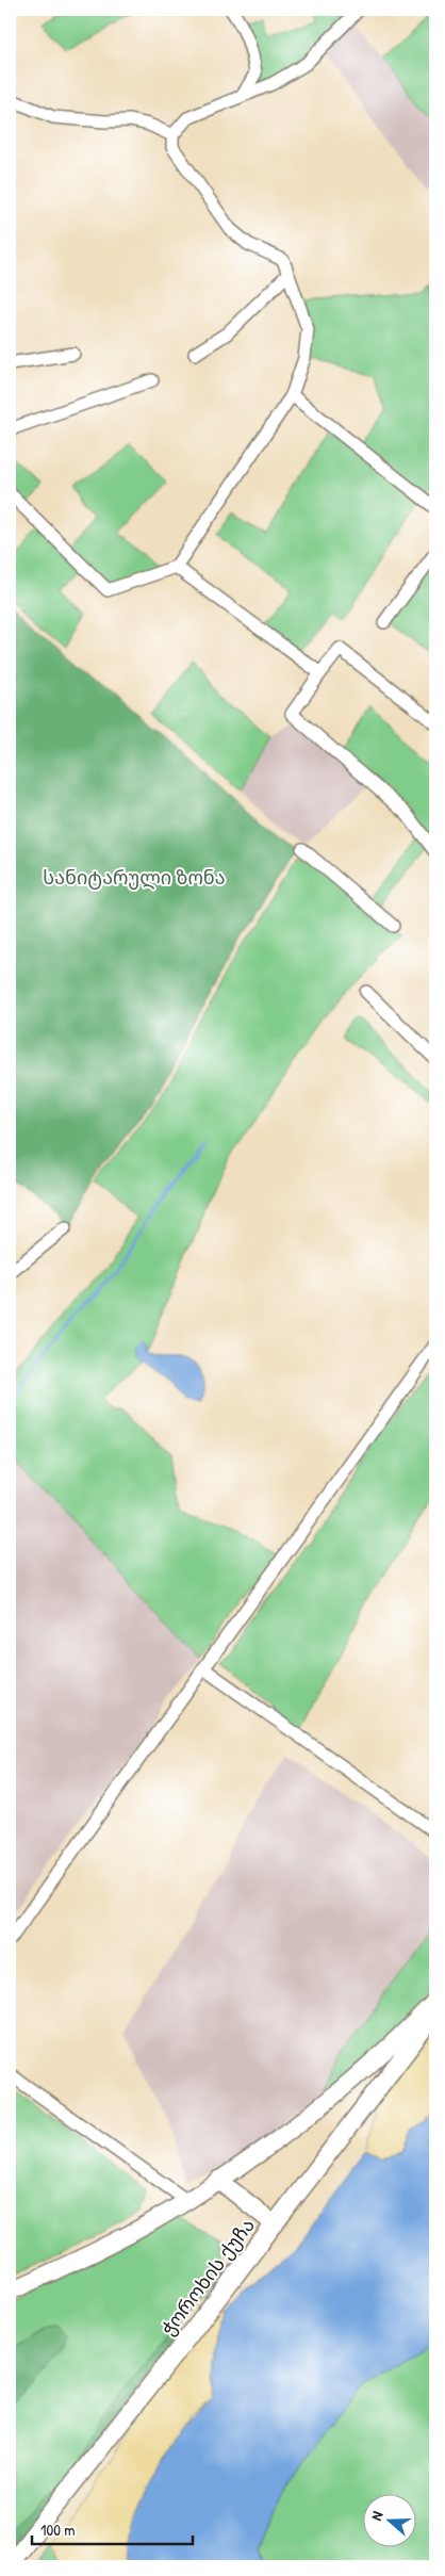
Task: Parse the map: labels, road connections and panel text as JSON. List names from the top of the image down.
{
  "streets": {
    "street": ["ჭოროხის ქუჩა"]
  },
  "parks": ["სანიტარული ზონა"],
  "scale_bar": "100 m",
  "north": "left"
}
